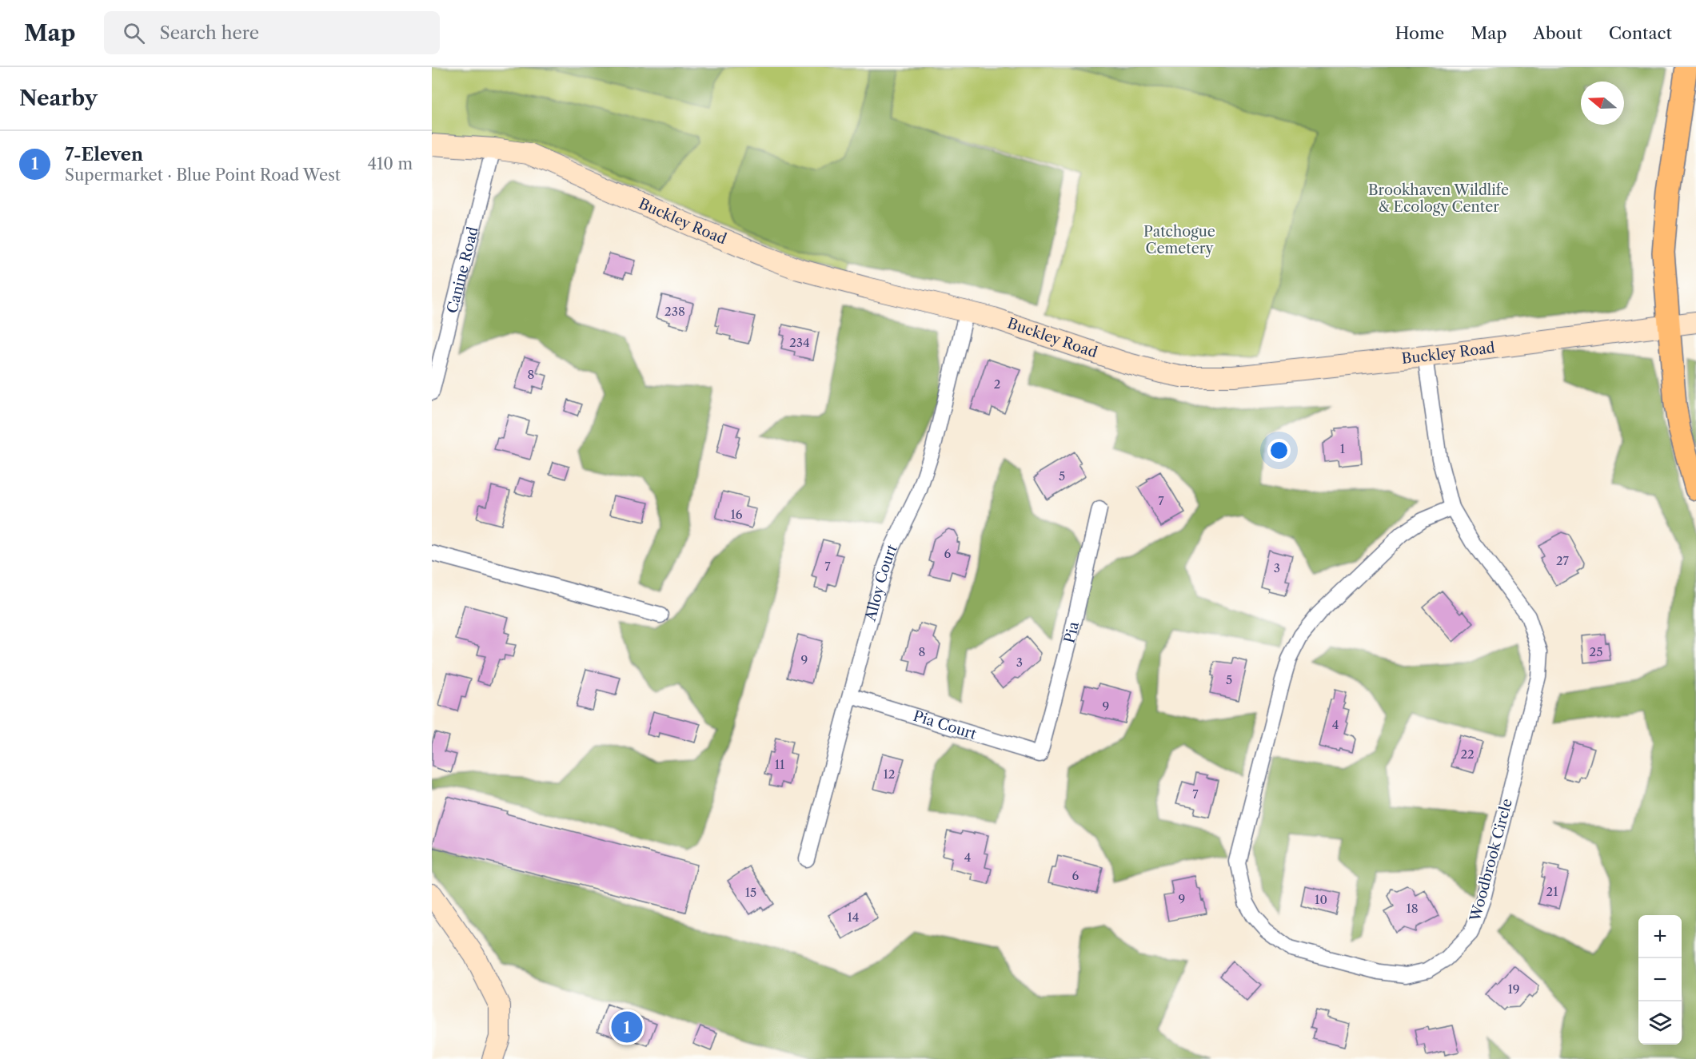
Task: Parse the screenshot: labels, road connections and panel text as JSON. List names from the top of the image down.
{
  "streets": {
    "street": [
      "Buckley Road",
      "Canine Road",
      "Alloy Court",
      "Pia",
      "Pia Court",
      "Woodbrook Circle"
    ]
  },
  "crossings": [
    ["Buckley Road", "Canine Road"],
    ["Buckley Road", "Alloy Court"],
    ["Buckley Road", "Woodbrook Circle"],
    ["Alloy Court", "Pia Court"],
    ["Pia", "Pia Court"]
  ],
  "parks": ["Brookhaven Wildlife & Ecology Center", "Patchogue Cemetery"],
  "house_numbers": [
    "238",
    "234",
    "8",
    "2",
    "1",
    "5",
    "7",
    "16",
    "6",
    "27",
    "7",
    "3",
    "8",
    "25",
    "9",
    "3",
    "5",
    "9",
    "4",
    "22",
    "11",
    "12",
    "7",
    "4",
    "6",
    "21",
    "15",
    "9",
    "10",
    "18",
    "14",
    "19"
  ],
  "north": "left",
  "page": {
    "header": "Map",
    "search": "Search here",
    "nav": [
      "Home",
      "Map",
      "About",
      "Contact"
    ],
    "heading": "Nearby",
    "list": [
      {
        "mark": "1",
        "name": "7-Eleven",
        "note": "Supermarket · Blue Point Road West",
        "value": "410 m"
      }
    ],
    "map_buttons": ["+", "−"],
    "pins": "1"
  }
}
